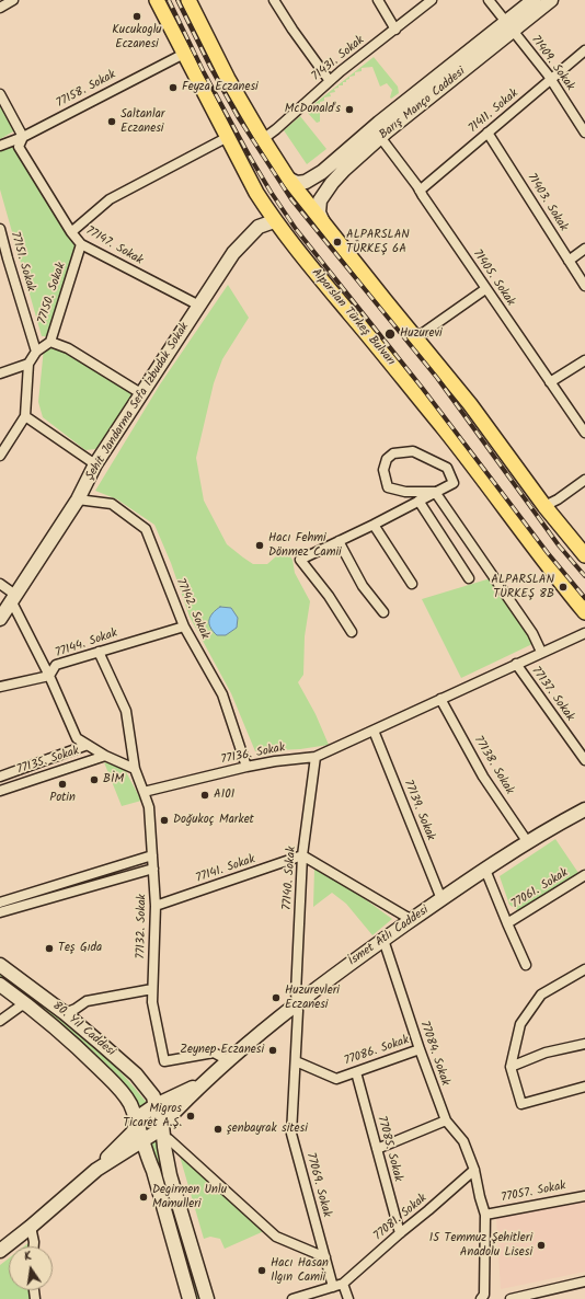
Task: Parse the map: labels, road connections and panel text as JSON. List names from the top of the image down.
{
  "streets": {
    "main road": [
      "Barış Manço Caddesi",
      "Alparslan Türkeş Bulvarı",
      "Şehit Jandarma Sefa İzbudak Sokak",
      "İsmet Atlı Caddesi",
      "80. Yıl Caddesi"
    ],
    "street": [
      "71431. Sokak",
      "71409. Sokak",
      "77158. Sokak",
      "71411. Sokak",
      "71403. Sokak",
      "77147. Sokak",
      "77151. Sokak",
      "71405. Sokak",
      "77150. Sokak",
      "77142. Sokak",
      "77144. Sokak",
      "77137. Sokak",
      "77136. Sokak",
      "77135. Sokak",
      "77138. Sokak",
      "77139. Sokak",
      "77141. Sokak",
      "77140. Sokak",
      "77061. Sokak",
      "77132. Sokak",
      "77086. Sokak",
      "77084. Sokak",
      "77085. Sokak",
      "77069. Sokak",
      "77057. Sokak",
      "77081. Sokak"
    ]
  },
  "crossings": [
    ["71409. Sokak", "Barış Manço Caddesi"],
    ["71409. Sokak", "71411. Sokak"],
    ["77158. Sokak", "77147. Sokak"],
    ["77158. Sokak", "Alparslan Türkeş Bulvarı"],
    ["Barış Manço Caddesi", "71405. Sokak"],
    ["71411. Sokak", "71403. Sokak"],
    ["71411. Sokak", "71405. Sokak"],
    ["77147. Sokak", "77150. Sokak"],
    ["77147. Sokak", "Şehit Jandarma Sefa İzbudak Sokak"],
    ["77151. Sokak", "77150. Sokak"],
    ["Alparslan Türkeş Bulvarı", "Şehit Jandarma Sefa İzbudak Sokak"],
    ["Şehit Jandarma Sefa İzbudak Sokak", "77142. Sokak"],
    ["77142. Sokak", "77144. Sokak"],
    ["77142. Sokak", "77136. Sokak"],
    ["77137. Sokak", "77136. Sokak"],
    ["77136. Sokak", "77138. Sokak"],
    ["77136. Sokak", "77139. Sokak"],
    ["77136. Sokak", "77140. Sokak"],
    ["77136. Sokak", "77132. Sokak"],
    ["77138. Sokak", "İsmet Atlı Caddesi"],
    ["77139. Sokak", "İsmet Atlı Caddesi"],
    ["77141. Sokak", "77140. Sokak"],
    ["77141. Sokak", "77132. Sokak"],
    ["77140. Sokak", "İsmet Atlı Caddesi"],
    ["77140. Sokak", "77086. Sokak"],
    ["77140. Sokak", "77069. Sokak"],
    ["77132. Sokak", "İsmet Atlı Caddesi"],
    ["İsmet Atlı Caddesi", "80. Yıl Caddesi"],
    ["İsmet Atlı Caddesi", "77084. Sokak"],
    ["77086. Sokak", "77084. Sokak"],
    ["77086. Sokak", "77085. Sokak"],
    ["77086. Sokak", "77069. Sokak"],
    ["77084. Sokak", "77057. Sokak"],
    ["77084. Sokak", "77081. Sokak"],
    ["77085. Sokak", "77081. Sokak"],
    ["77069. Sokak", "77081. Sokak"]
  ],
  "places": [
    "Kucukoglu Eczanesi",
    "Feyza Eczanesi",
    "McDonald's",
    "Saltanlar Eczanesi",
    "ALPARSLAN TÜRKEŞ 6A",
    "Huzurevi",
    "Hacı Fehmi Dönmez Camii",
    "ALPARSLAN TÜRKEŞ 8B",
    "BİM",
    "Potin",
    "A101",
    "Doğukoç Market",
    "Teş Gıda",
    "Huzurevleri Eczanesi",
    "Zeynep Eczanesi",
    "Migros Ticaret A.Ş.",
    "şenbayrak sitesi",
    "Degirmen Unlu Mamulleri",
    "15 Temmuz Şehitleri Anadolu Lisesi",
    "Hacı Hasan Ilgın Camii"
  ],
  "north": "top"
}
